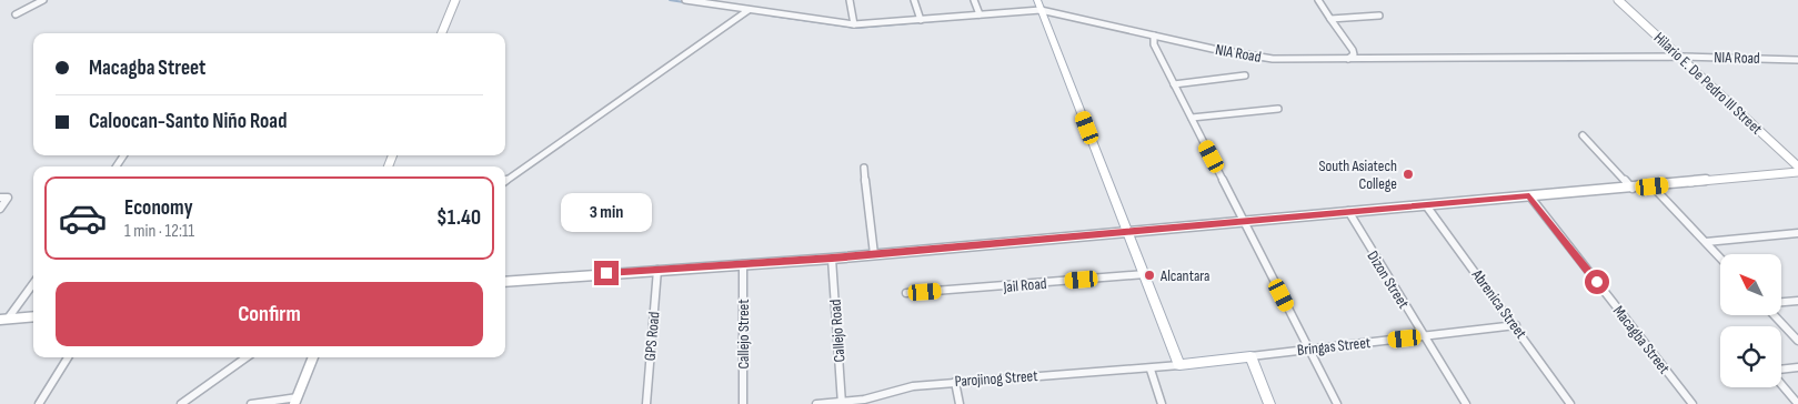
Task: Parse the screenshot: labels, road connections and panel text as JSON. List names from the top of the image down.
{
  "streets": {
    "street": [
      "NIA Road",
      "Hilario E. De Pedro III Street",
      "Dizon Street",
      "Jail Road",
      "Abrenica Street",
      "Callejo Road",
      "Callejo Street",
      "GPS Road",
      "Macagba Street",
      "Bringas Street",
      "Parojinog Street"
    ]
  },
  "crossings": [
    ["NIA Road", "Hilario E. De Pedro III Street"],
    ["Dizon Street", "Bringas Street"],
    ["Abrenica Street", "Bringas Street"],
    ["Callejo Road", "Parojinog Street"]
  ],
  "places": ["South Asiatech College", "Alcantara"],
  "north": "top left",
  "page": {
    "banner": ["Macagba Street", "Caloocan-Santo Niño Road"],
    "list": [
      {
        "name": "Economy",
        "note": "1 min · 12:11",
        "value": "$1.40"
      }
    ],
    "bubble": "3 min",
    "buttons": "Confirm"
  }
}
